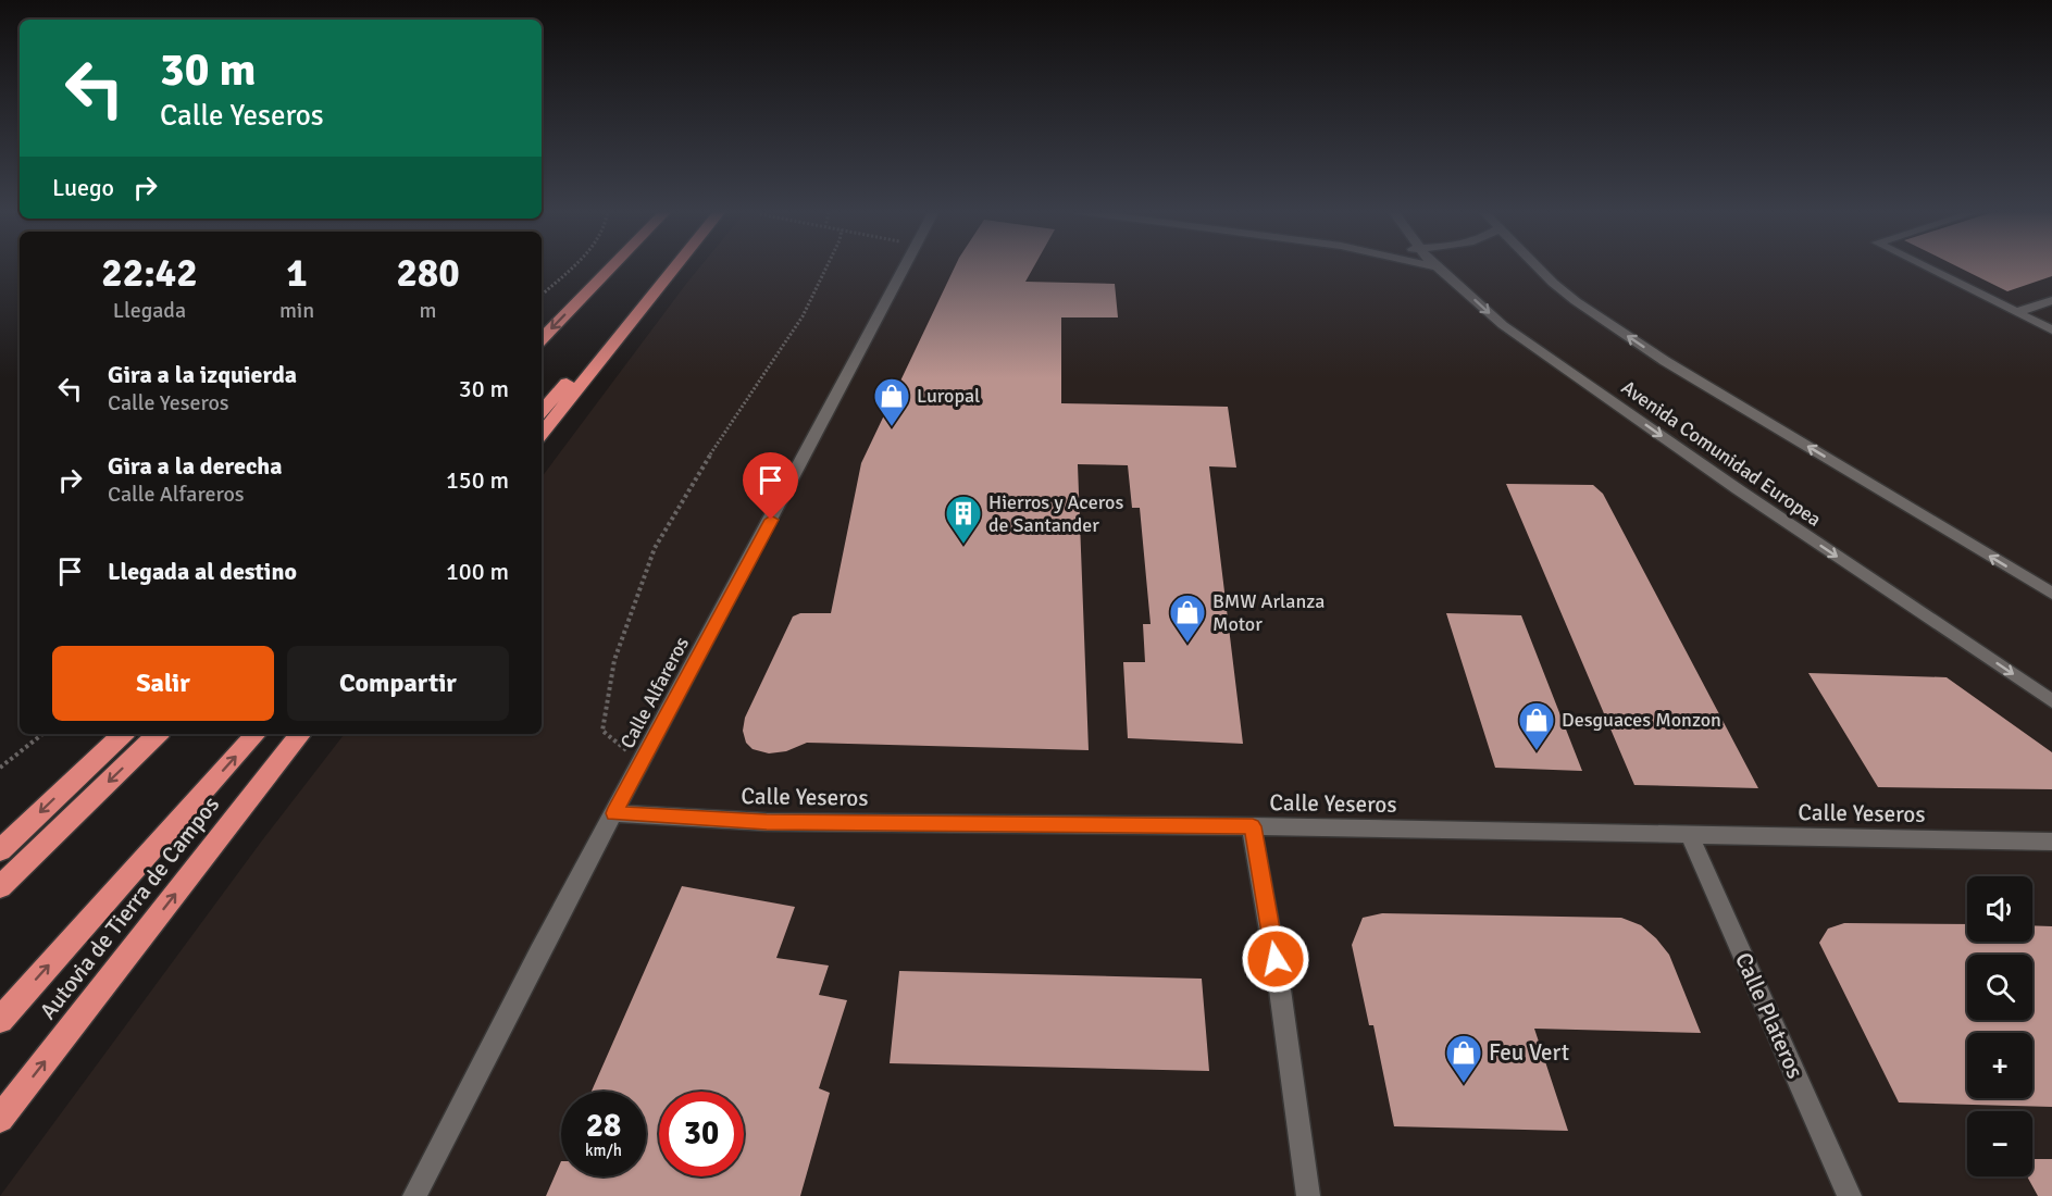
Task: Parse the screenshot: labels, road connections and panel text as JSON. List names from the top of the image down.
{
  "streets": {
    "highway": ["Autovia de Tierra de Campos"],
    "street": [
      "Avenida Comunidad Europea",
      "Calle Alfareros",
      "Calle Yeseros",
      "Calle Plateros"
    ]
  },
  "crossings": [
    ["Calle Alfareros", "Calle Yeseros"],
    ["Calle Yeseros", "Calle Plateros"]
  ],
  "places": {
    "shop": [
      "Luropal",
      "BMW Arlanza Motor",
      "Desguaces Monzon",
      "Feu Vert"
    ],
    "building": ["Hierros y Aceros de Santander"]
  },
  "page": {
    "turn": ["30 m", "Calle Yeseros"],
    "then": "Luego",
    "eta": [
      "22:42",
      "Llegada",
      "1",
      "min",
      "280",
      "m"
    ],
    "list": [
      {
        "name": "Gira a la izquierda",
        "note": "Calle Yeseros",
        "value": "30 m"
      },
      {
        "name": "Gira a la derecha",
        "note": "Calle Alfareros",
        "value": "150 m"
      },
      {
        "name": "Llegada al destino",
        "value": "100 m"
      }
    ],
    "buttons": ["Salir", "Compartir"],
    "map_buttons": ["+", "−"],
    "speed": "28 km/h",
    "limit": "30"
  }
}
